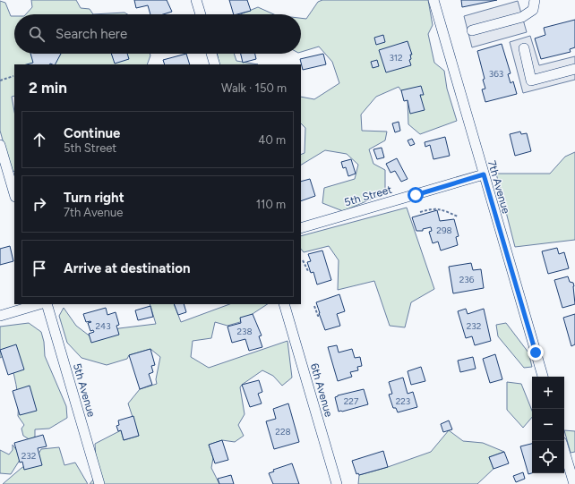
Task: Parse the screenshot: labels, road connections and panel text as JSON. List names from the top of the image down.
{
  "streets": {
    "street": [
      "7th Avenue",
      "5th Street",
      "5th Avenue",
      "6th Avenue"
    ]
  },
  "crossings": [
    ["7th Avenue", "5th Street"]
  ],
  "house_numbers": [
    "312",
    "363",
    "298",
    "236",
    "243",
    "232",
    "238",
    "227",
    "223",
    "228",
    "232"
  ],
  "page": {
    "search": "Search here",
    "heading": ["2 min", "Walk · 150 m"],
    "list": [
      ["Continue", "5th Street", "40 m"],
      ["Turn right", "7th Avenue", "110 m"],
      "Arrive at destination"
    ],
    "map_buttons": ["+", "−"]
  }
}
